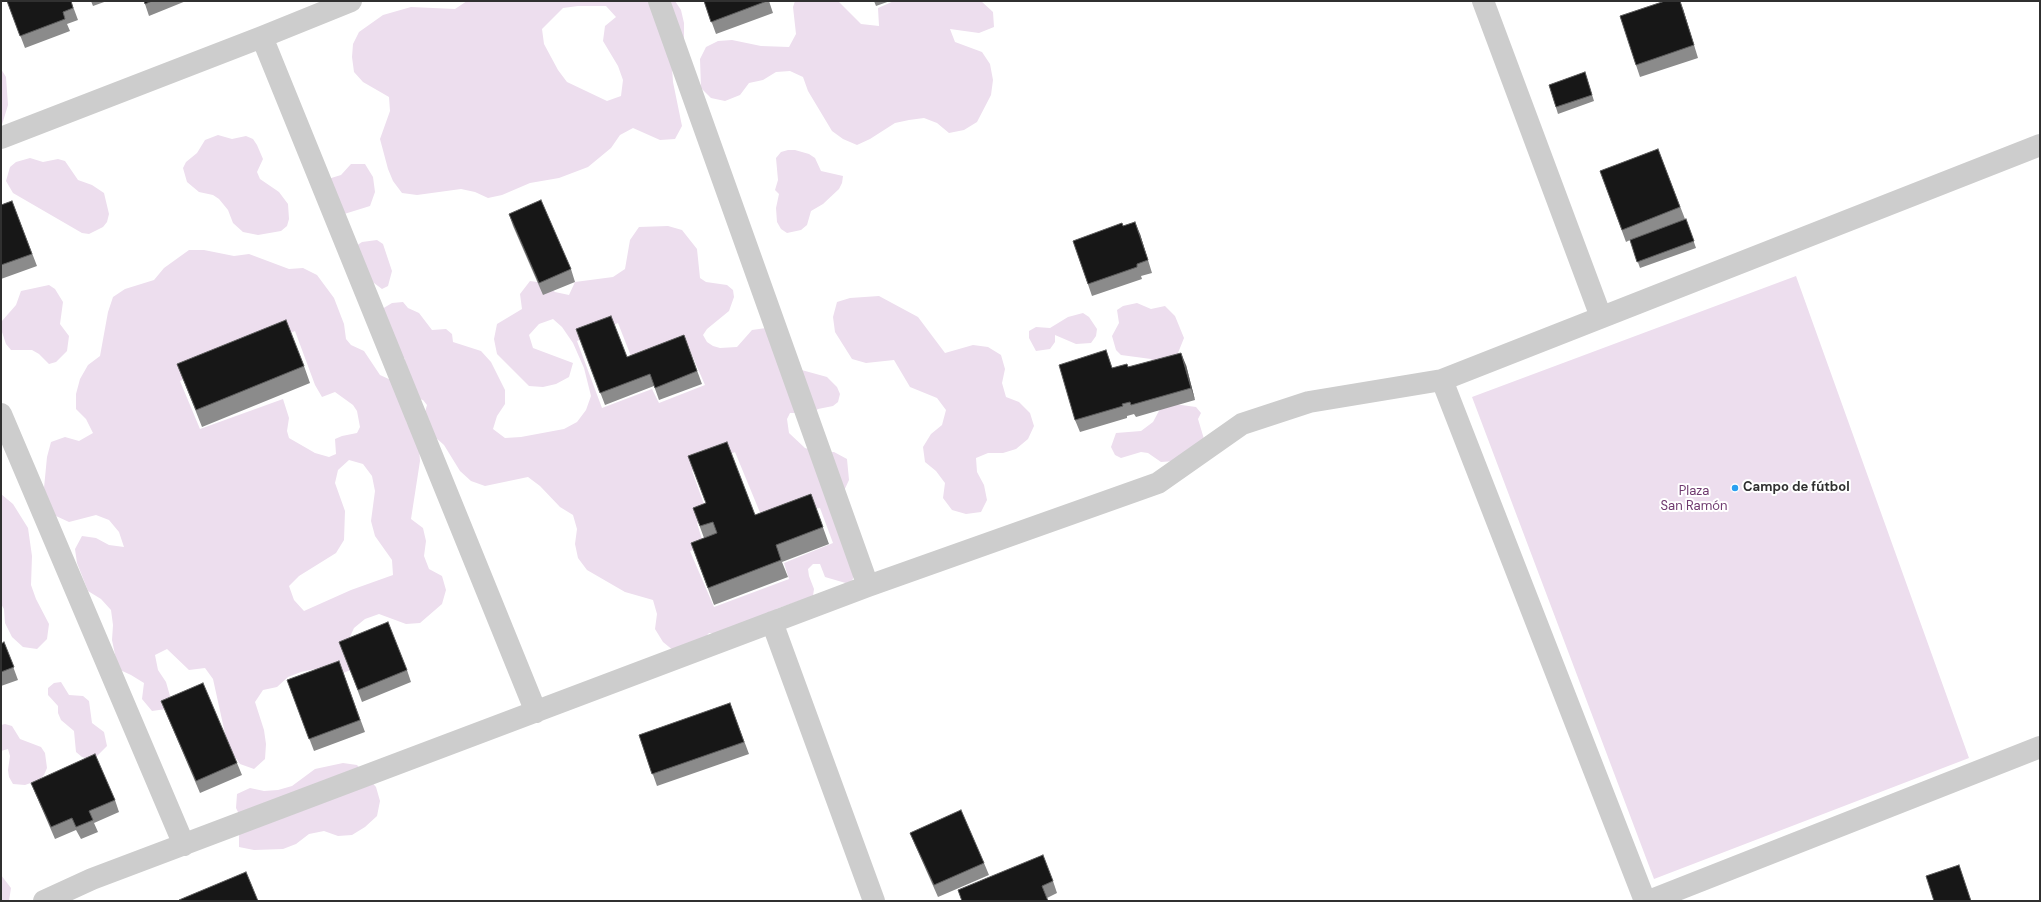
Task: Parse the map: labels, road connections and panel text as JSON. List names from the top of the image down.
{
  "parks": ["Plaza San Ramón"],
  "places": ["Campo de fútbol"]
}
